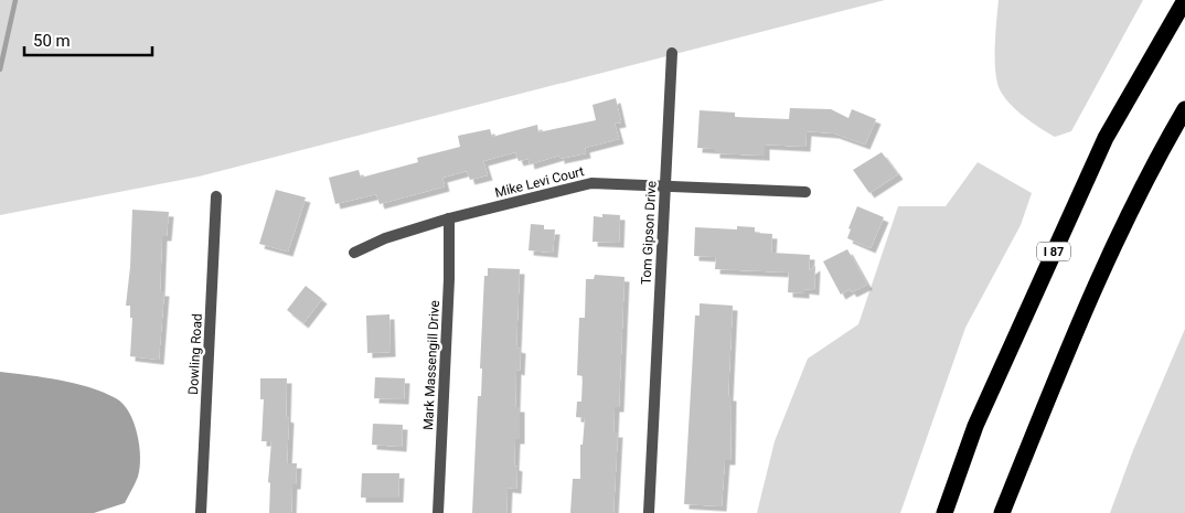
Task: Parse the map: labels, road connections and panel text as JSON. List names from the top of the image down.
{
  "streets": {
    "highway": ["I 87"],
    "street": [
      "Mike Levi Court",
      "Tom Gipson Drive",
      "Dowling Road",
      "Mark Massengill Drive"
    ]
  },
  "crossings": [
    ["Mike Levi Court", "Tom Gipson Drive"],
    ["Mike Levi Court", "Mark Massengill Drive"]
  ],
  "scale_bar": "50 m"
}
